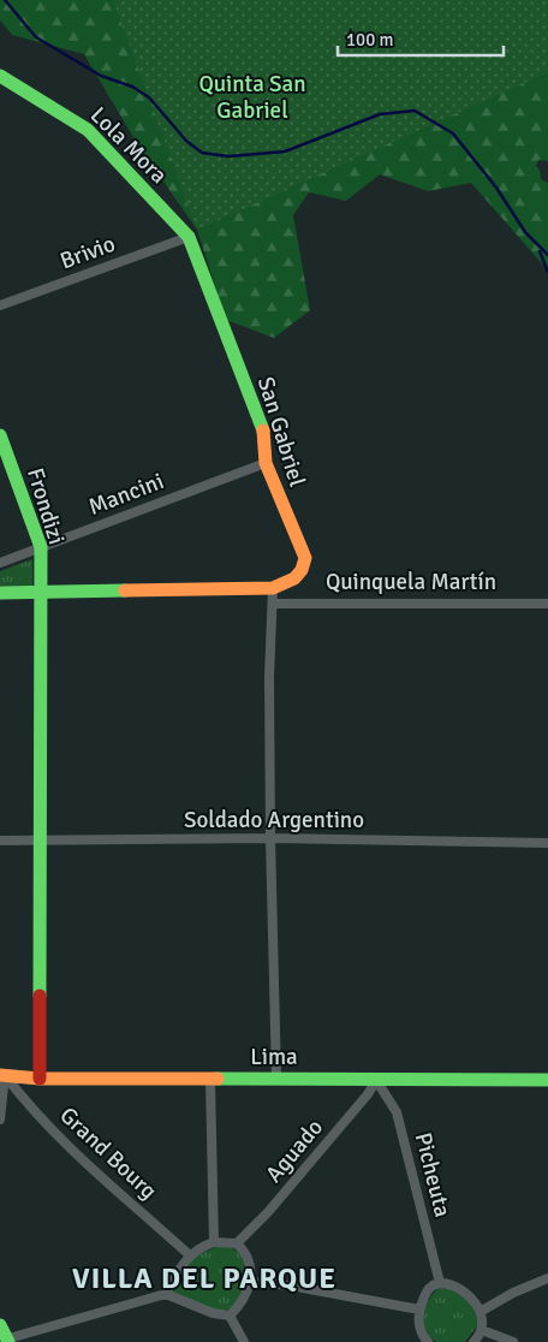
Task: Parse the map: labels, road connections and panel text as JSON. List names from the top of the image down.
{
  "streets": {
    "street": [
      "Lola Mora",
      "Brivio",
      "San Gabriel",
      "Mancini",
      "Frondizi",
      "Quinquela Martín",
      "Soldado Argentino",
      "Lima",
      "Aguado",
      "Grand Bourg",
      "Picheuta"
    ]
  },
  "crossings": [
    ["Lola Mora", "Brivio"],
    ["Lola Mora", "San Gabriel"],
    ["Brivio", "San Gabriel"],
    ["San Gabriel", "Mancini"],
    ["Mancini", "Frondizi"],
    ["Frondizi", "Soldado Argentino"],
    ["Frondizi", "Lima"],
    ["Lima", "Aguado"],
    ["Lima", "Grand Bourg"],
    ["Lima", "Picheuta"],
    ["Aguado", "Grand Bourg"],
    ["Aguado", "Picheuta"]
  ],
  "districts": ["VILLA DEL PARQUE"],
  "parks": ["Quinta San Gabriel"],
  "scale_bar": "100 m"
}
